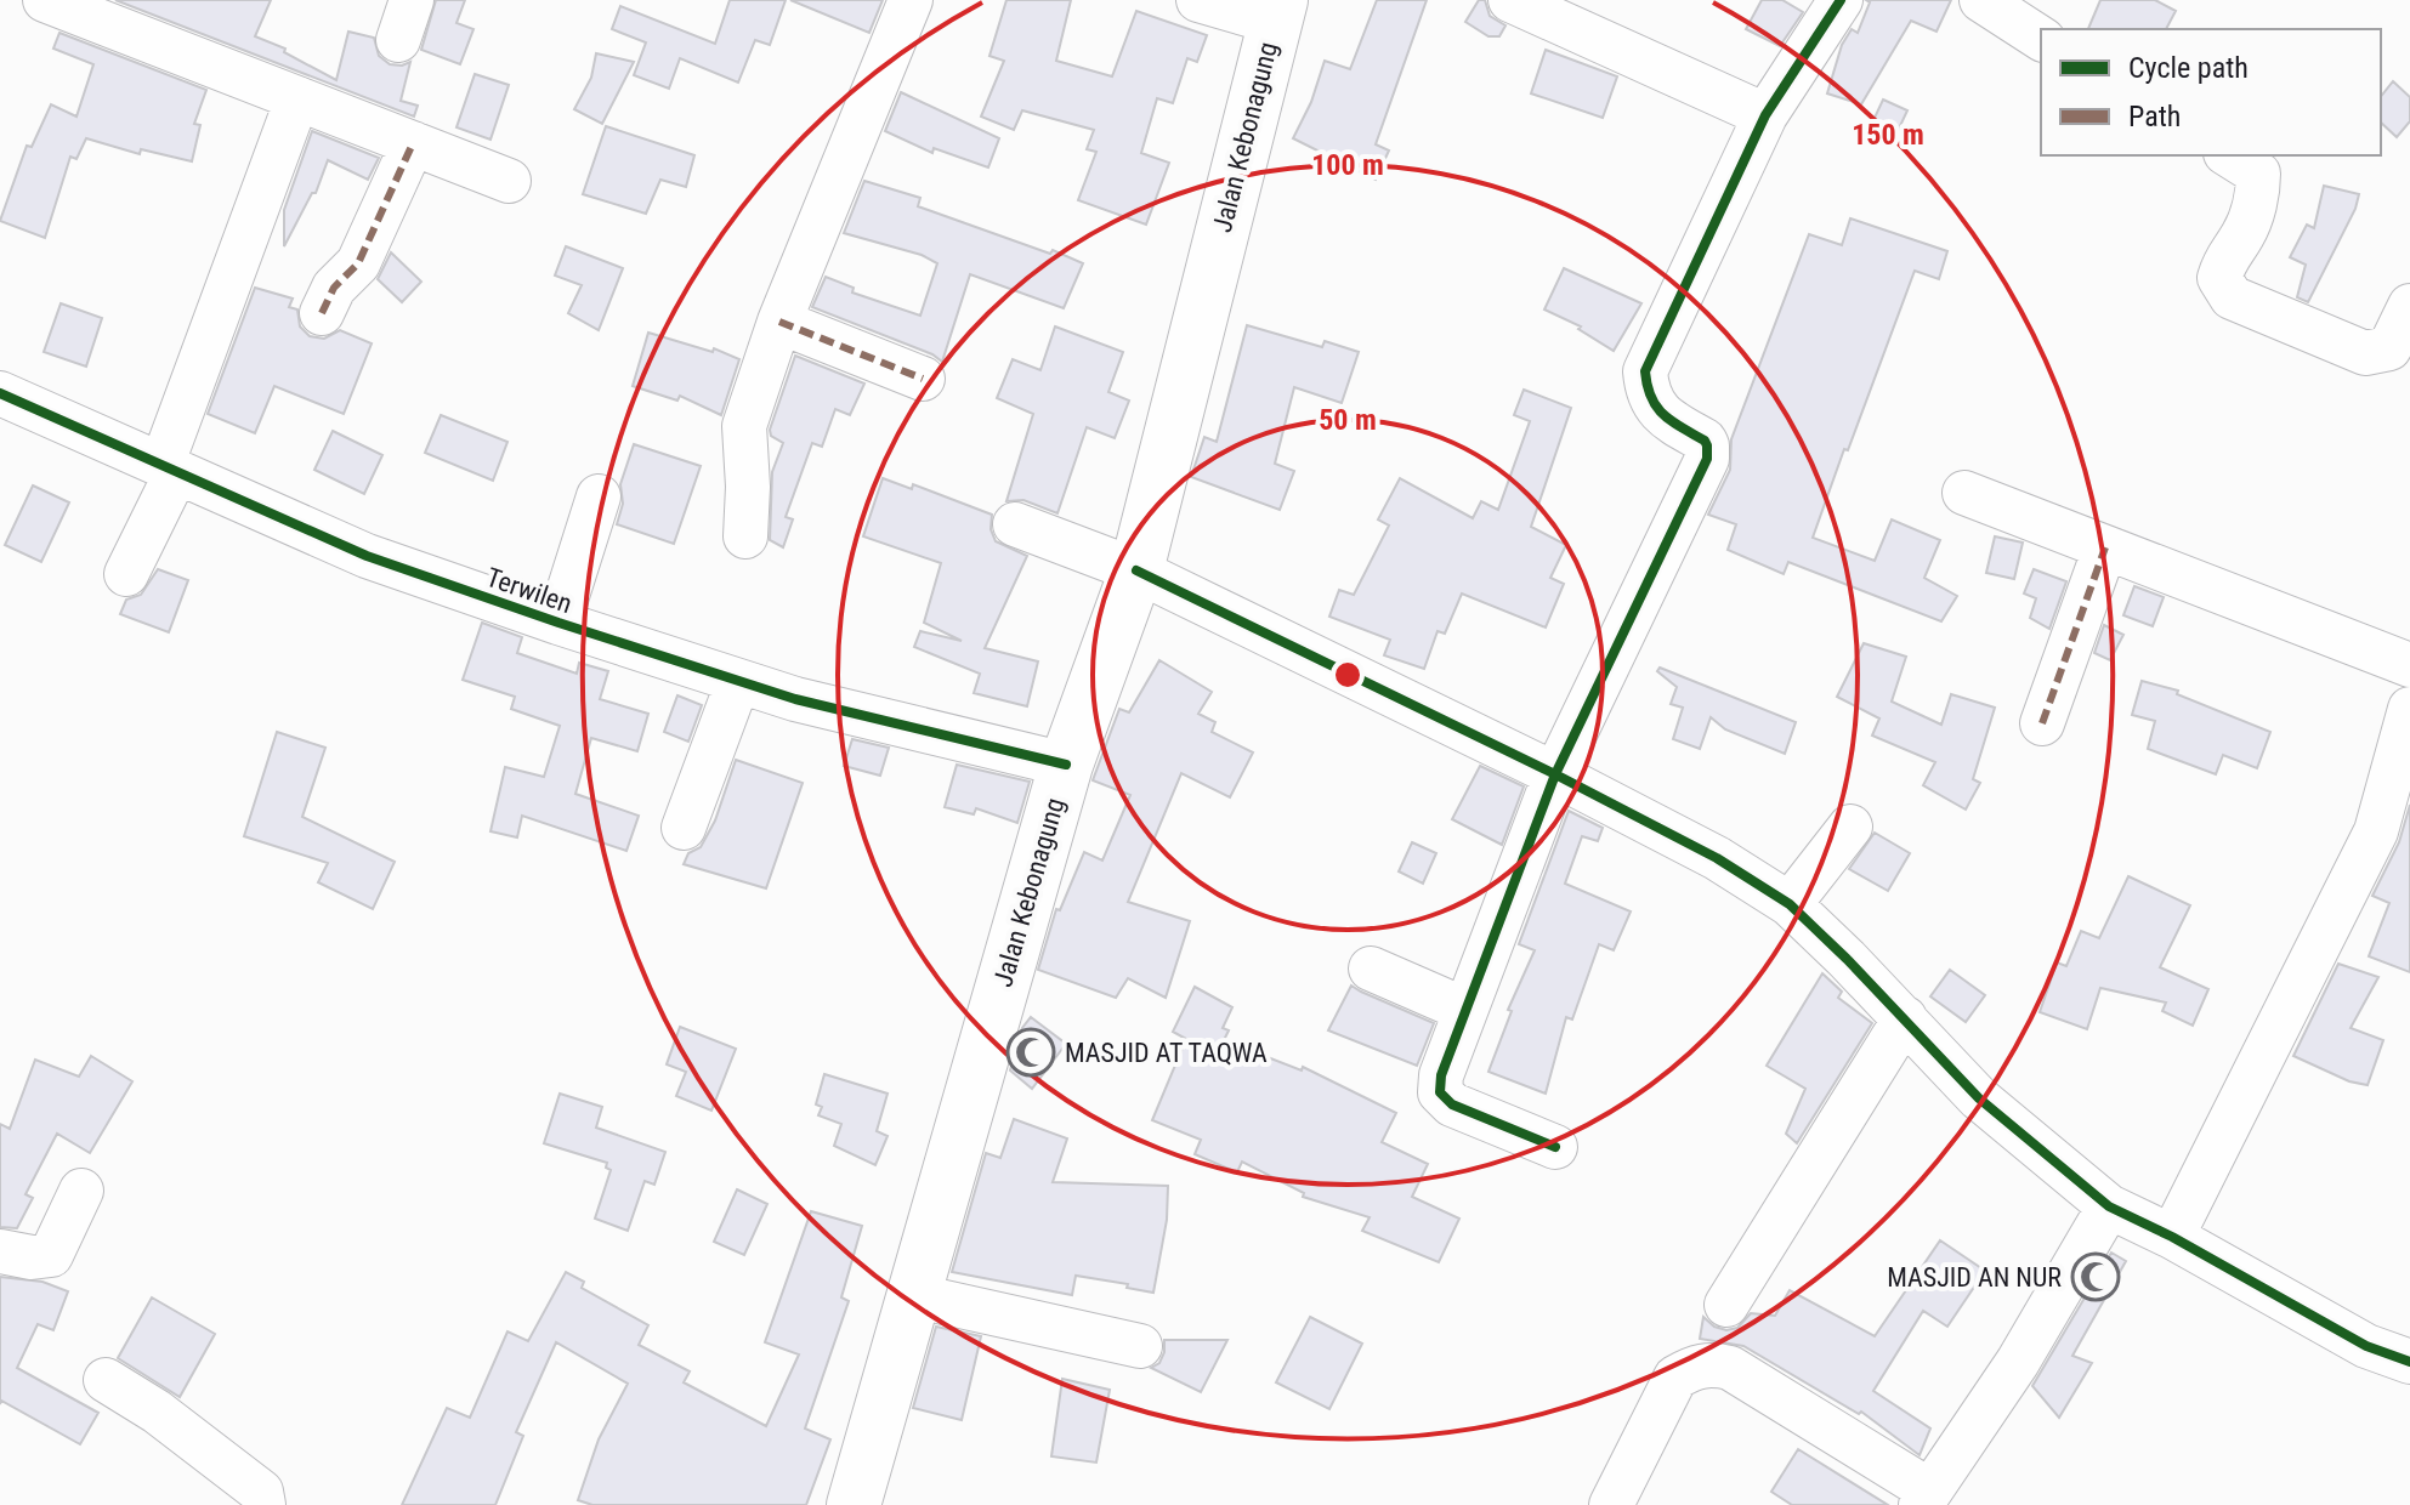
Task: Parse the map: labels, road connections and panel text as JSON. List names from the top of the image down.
{
  "streets": {
    "main road": ["Jalan Kebonagung"],
    "street": ["Terwilen"]
  },
  "crossings": [
    ["Jalan Kebonagung", "Terwilen"]
  ],
  "places": {
    "mosque": ["MASJID AT TAQWA", "MASJID AN NUR"]
  },
  "legend": ["Cycle path", "Path"],
  "rings": ["150 m", "100 m", "50 m"]
}
